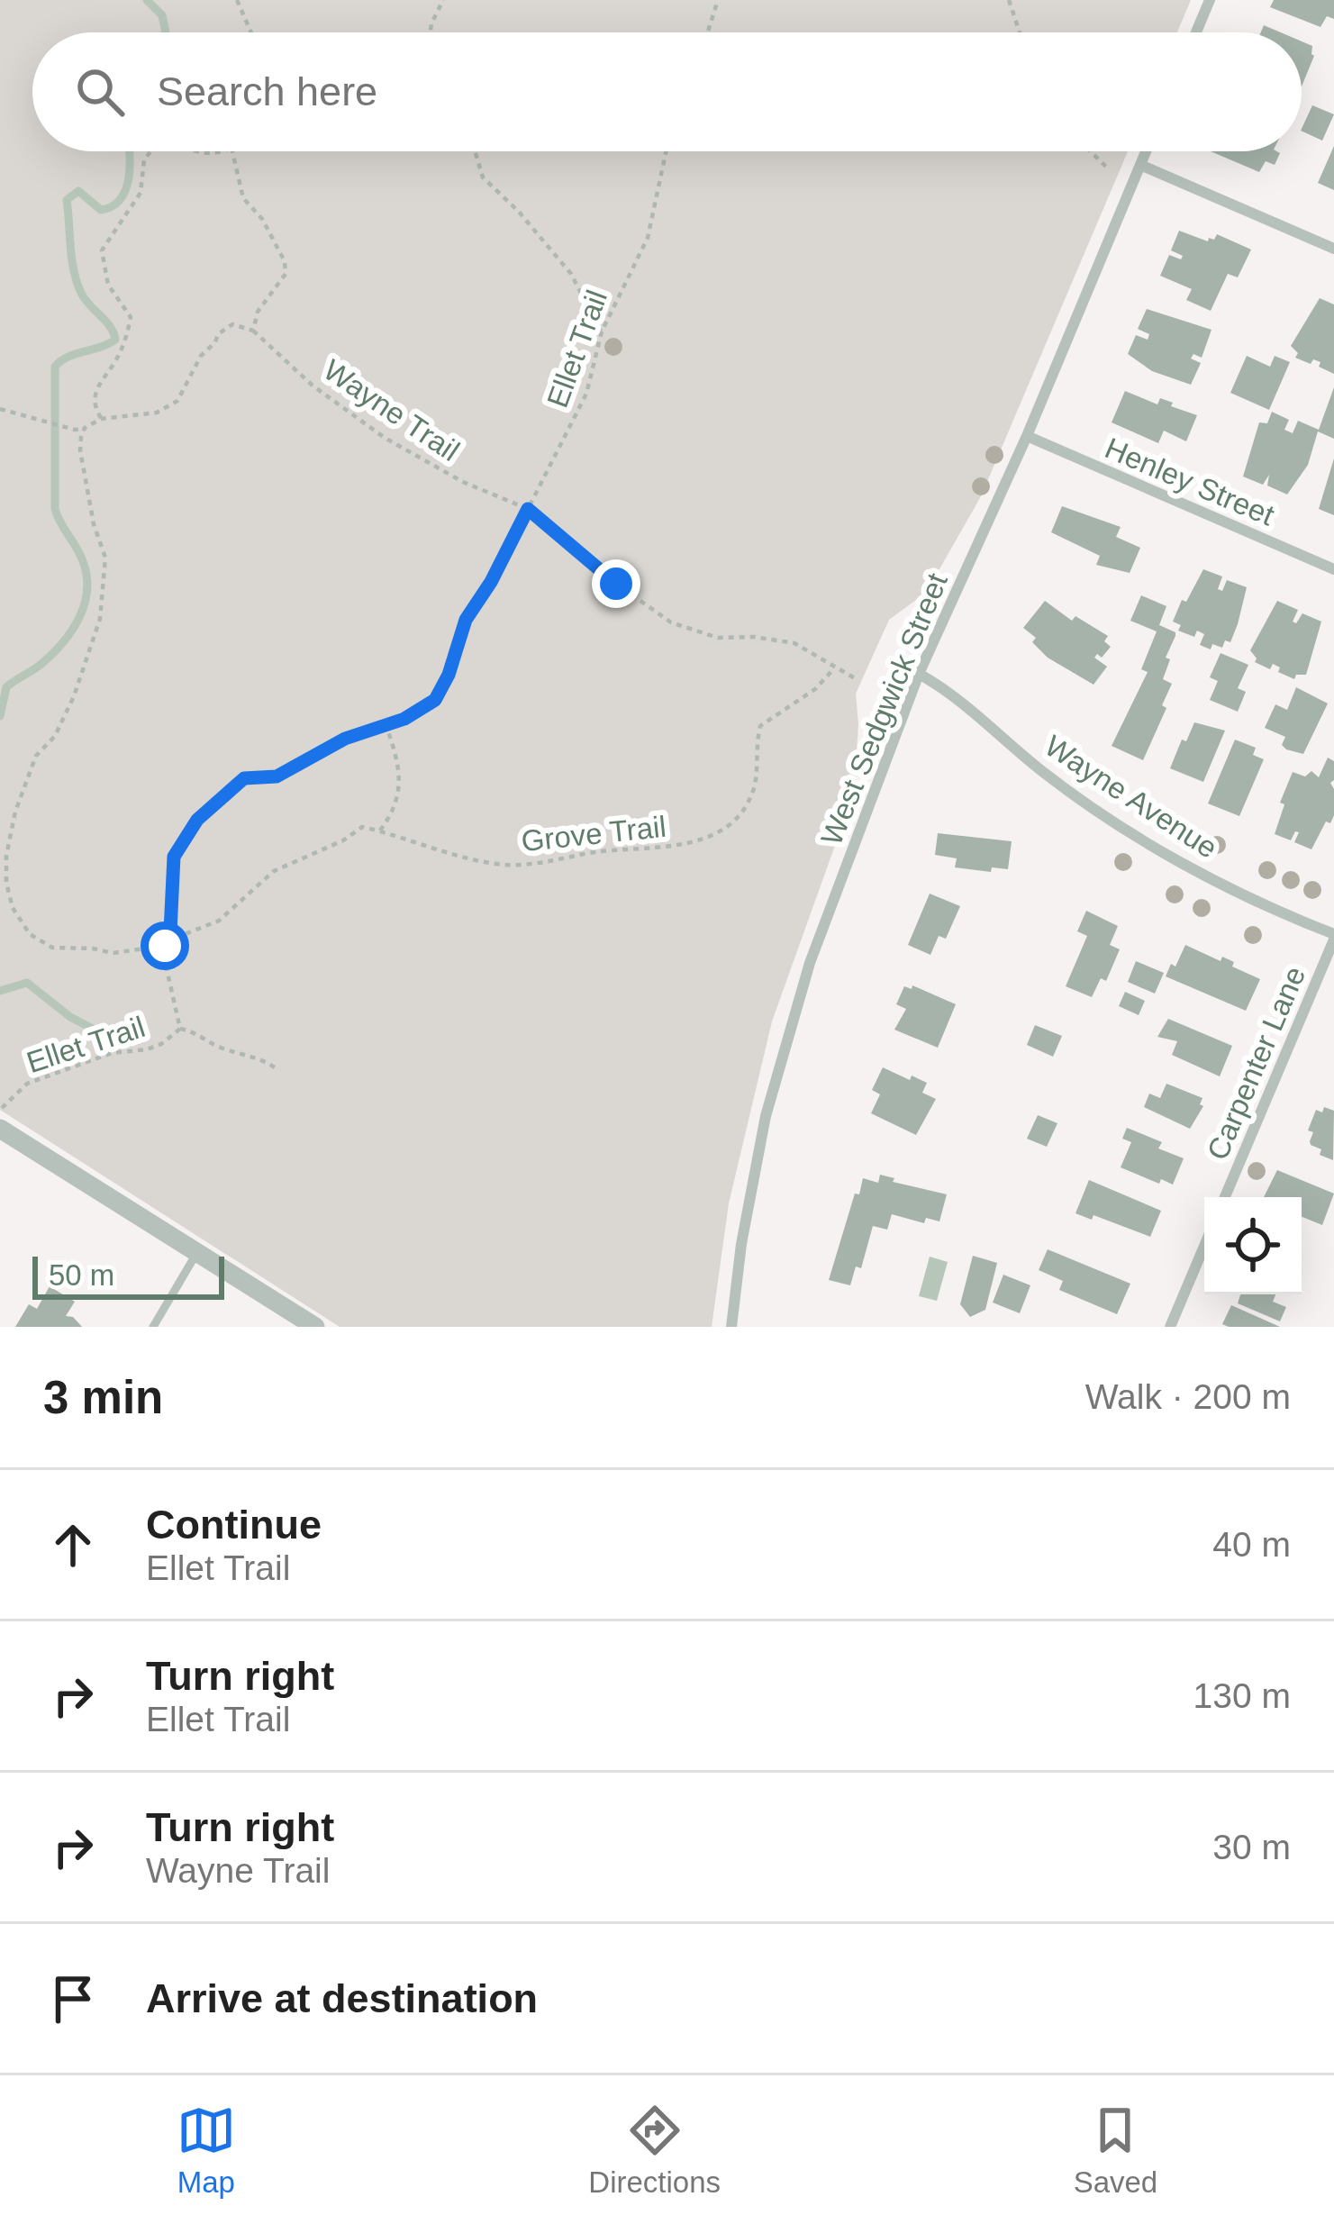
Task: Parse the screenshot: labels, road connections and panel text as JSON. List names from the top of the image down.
{
  "streets": {
    "street": [
      "Henley Street",
      "West Sedgwick Street",
      "Wayne Avenue",
      "Carpenter Lane"
    ],
    "path": ["Ellet Trail", "Wayne Trail", "Grove Trail"]
  },
  "crossings": [
    ["Ellet Trail", "Wayne Trail"],
    ["Wayne Trail", "Grove Trail"],
    ["Henley Street", "West Sedgwick Street"],
    ["West Sedgwick Street", "Wayne Avenue"],
    ["Wayne Avenue", "Carpenter Lane"]
  ],
  "scale_bar": "50 m",
  "page": {
    "search": "Search here",
    "scale": "50 m",
    "heading": ["3 min", "Walk · 200 m"],
    "list": [
      ["Continue", "Ellet Trail", "40 m"],
      ["Turn right", "Ellet Trail", "130 m"],
      ["Turn right", "Wayne Trail", "30 m"],
      "Arrive at destination"
    ],
    "nav": ["Map", "Directions", "Saved"]
  }
}
